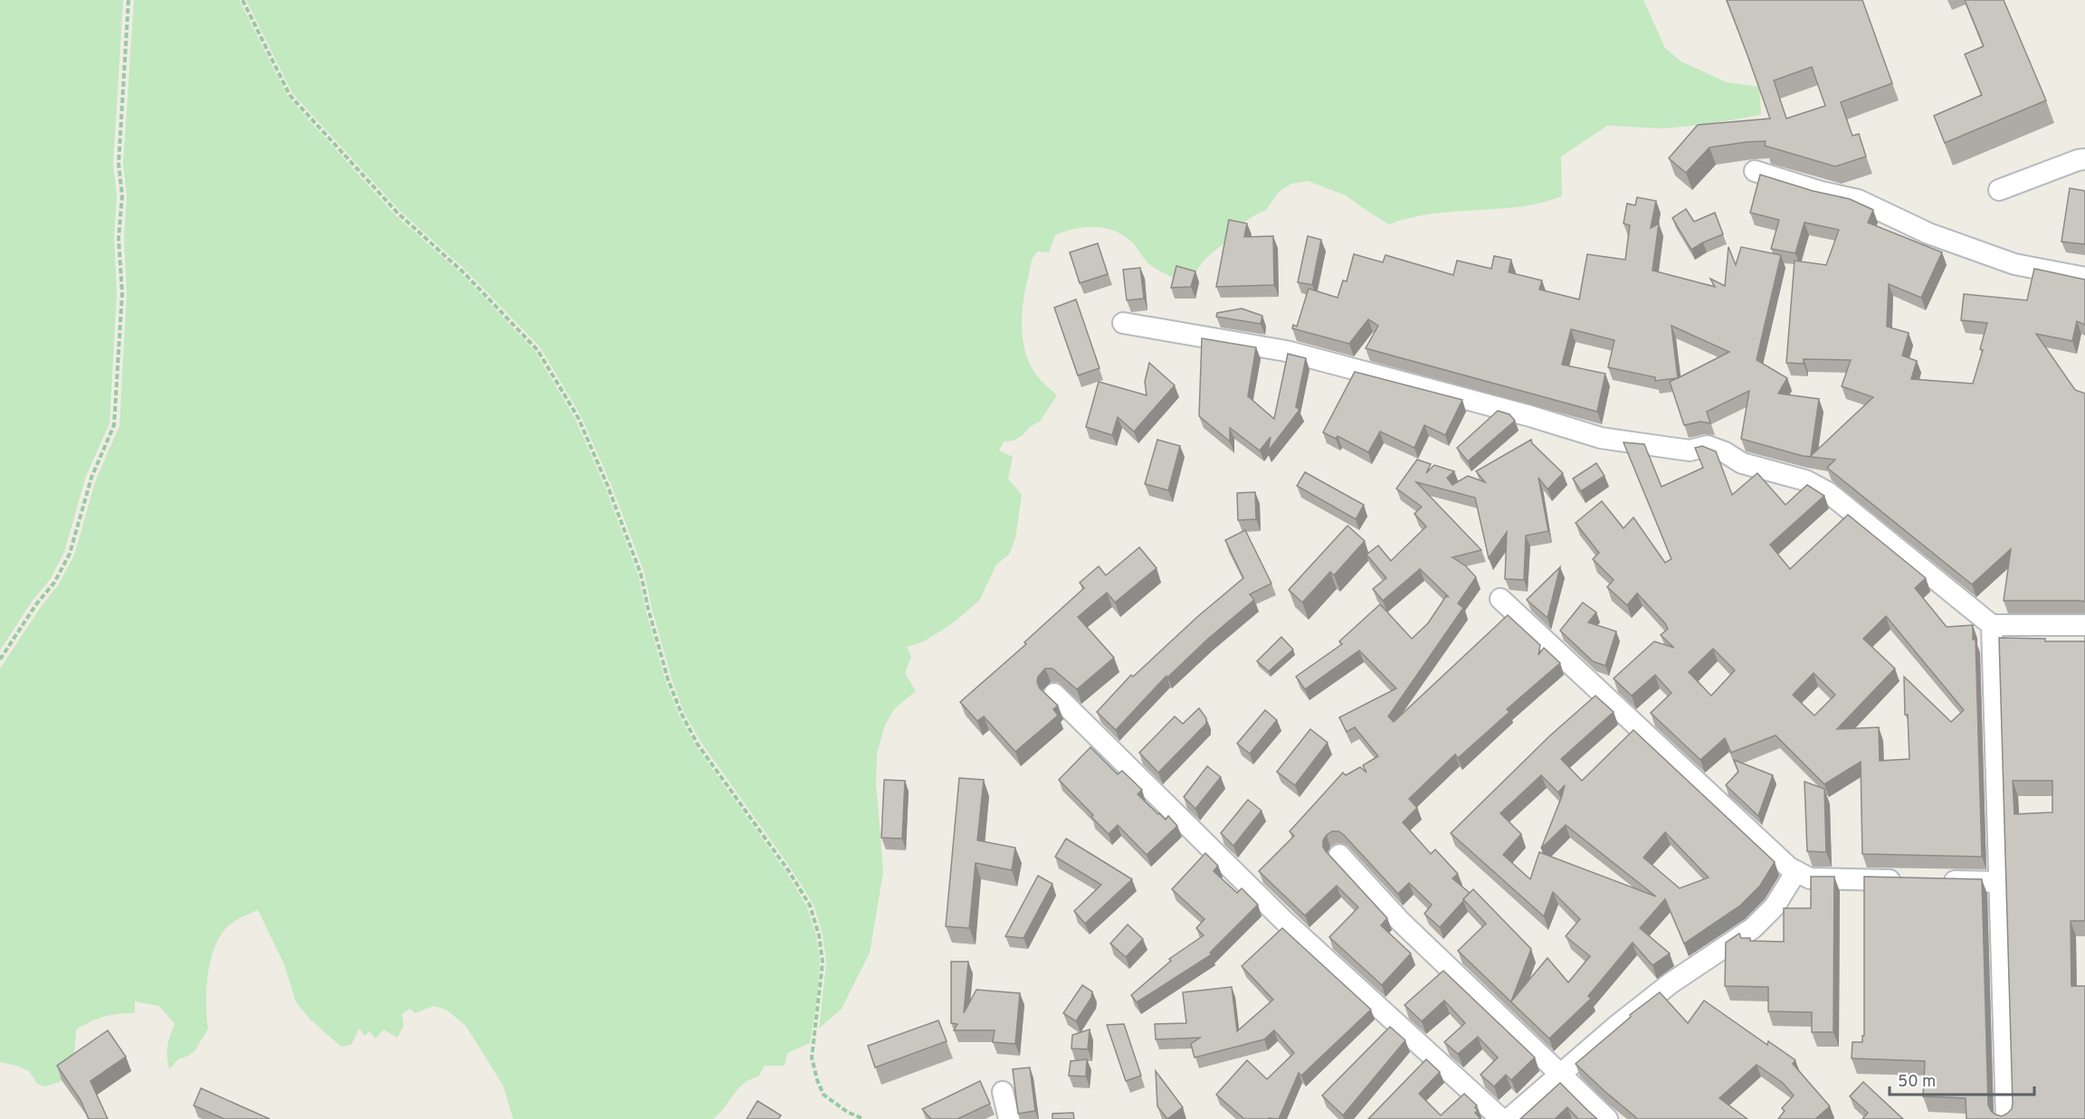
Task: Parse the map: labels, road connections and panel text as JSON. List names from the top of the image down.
{
  "scale_bar": "50 m"
}
